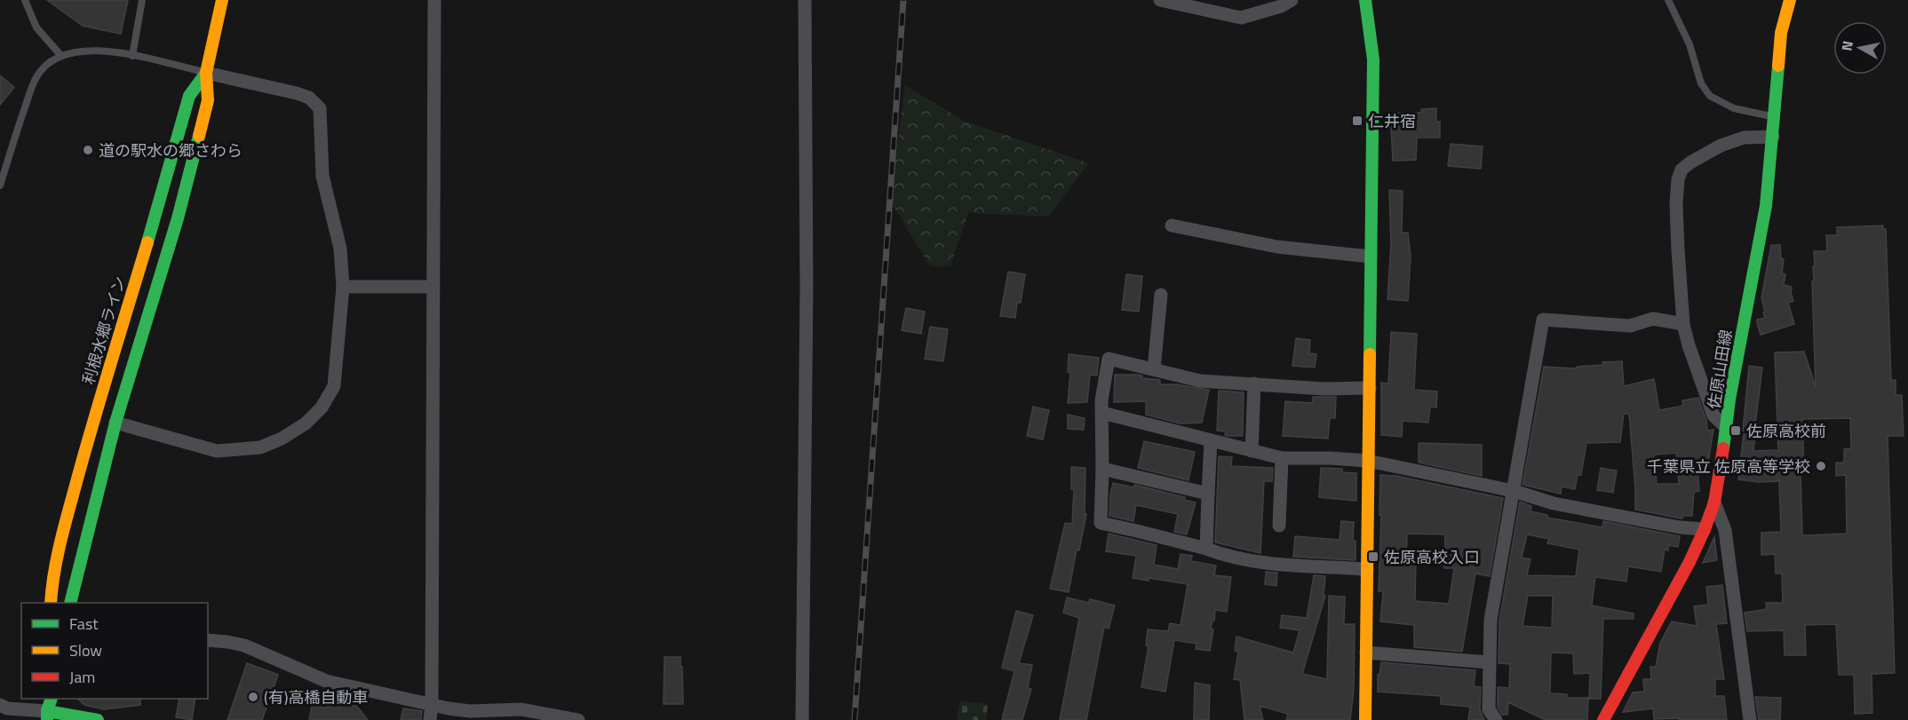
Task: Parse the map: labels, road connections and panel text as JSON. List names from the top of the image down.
{
  "streets": {
    "main road": ["利根水郷ライン", "佐原山田線"]
  },
  "places": {
    "transit": ["仁井宿", "佐原高校前", "佐原高校入口"],
    "other": ["道の駅水の郷さわら", "千葉県立 佐原高等学校", "(有)高橋自動車"]
  },
  "legend": ["Fast", "Slow", "Jam"],
  "north": "left"
}
